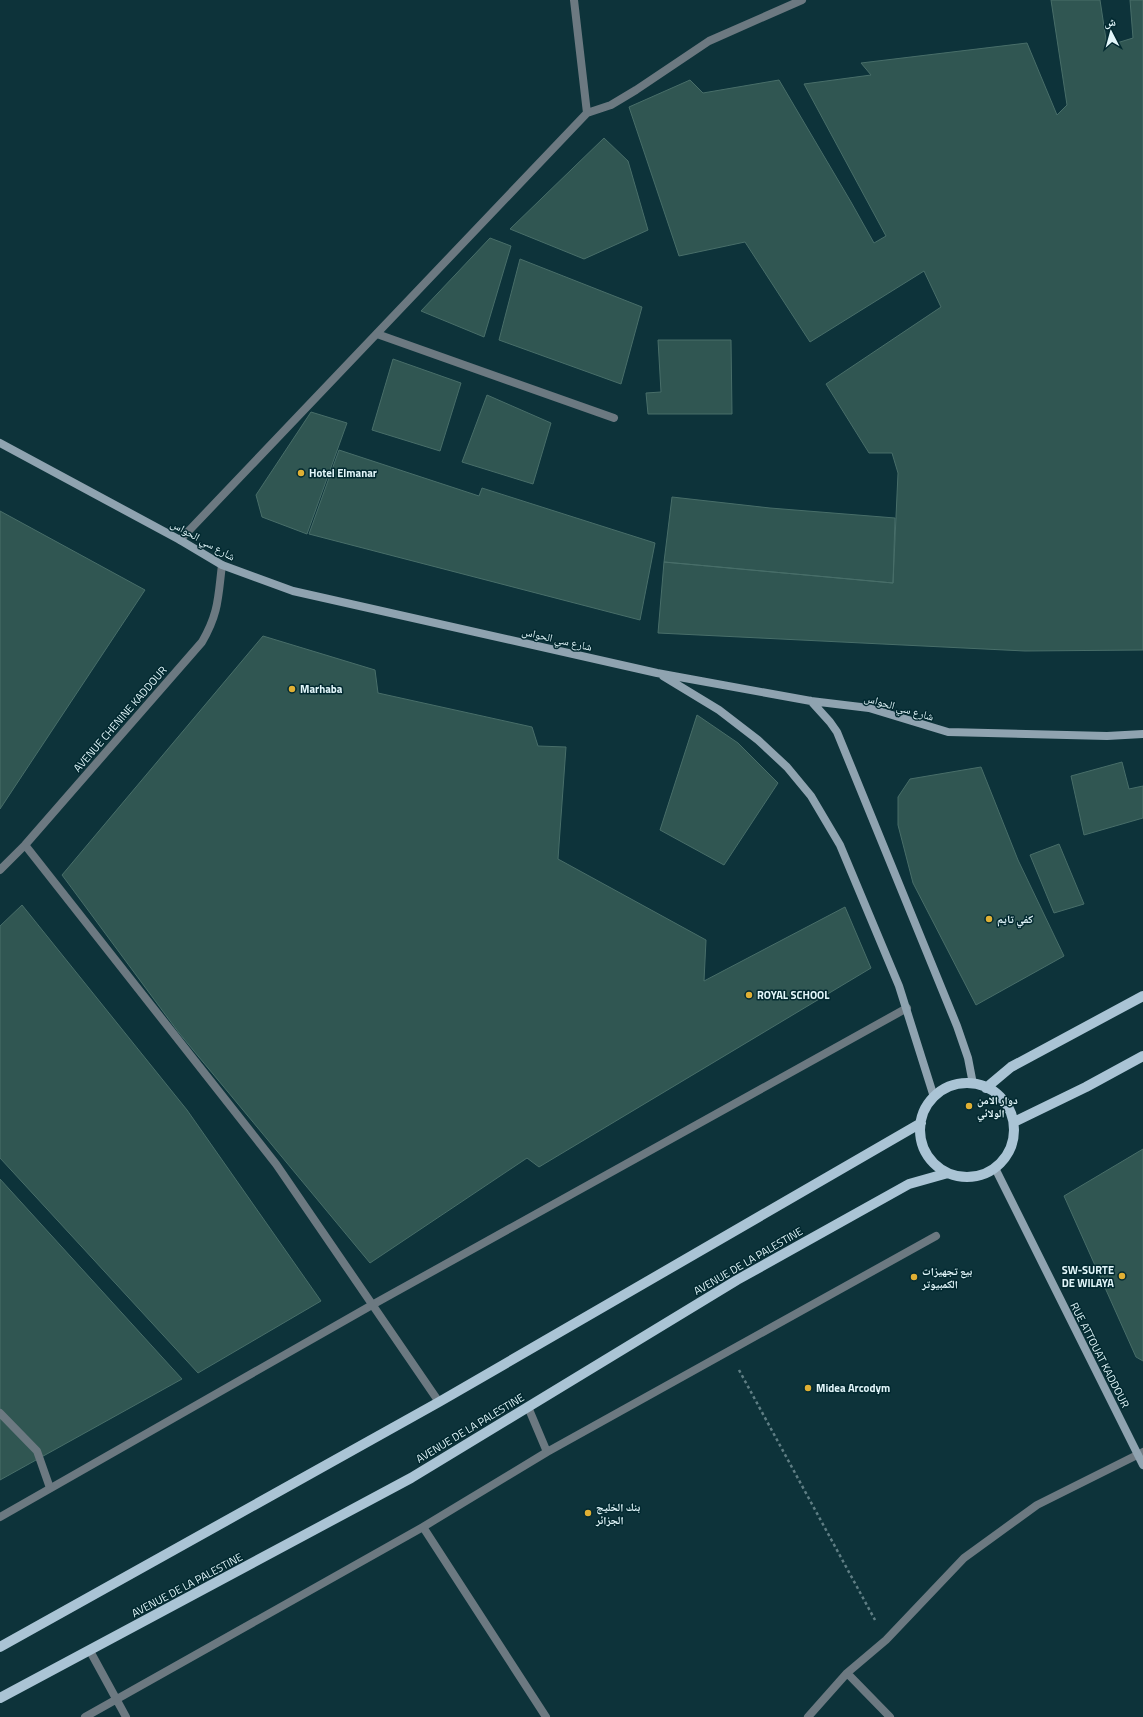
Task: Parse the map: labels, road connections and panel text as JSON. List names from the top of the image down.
{
  "streets": {
    "main road": ["AVENUE DE LA PALESTINE"],
    "street": ["شارع سي الحواس", "AVENUE CHENINE KADDOUR", "RUE ATTOUAT KADDOUR"]
  },
  "crossings": [
    ["شارع سي الحواس", "AVENUE CHENINE KADDOUR"],
    ["AVENUE DE LA PALESTINE", "RUE ATTOUAT KADDOUR"]
  ],
  "places": [
    "Hotel Elmanar",
    "Marhaba",
    "كفي تايم",
    "ROYAL SCHOOL",
    "دوار الامن الولائي",
    "SW-SURTE DE WILAYA",
    "بيع تجهيزات الكمبيوتر",
    "Midea Arcodym",
    "بنك الخليج الجزائر"
  ],
  "north": "top"
}
